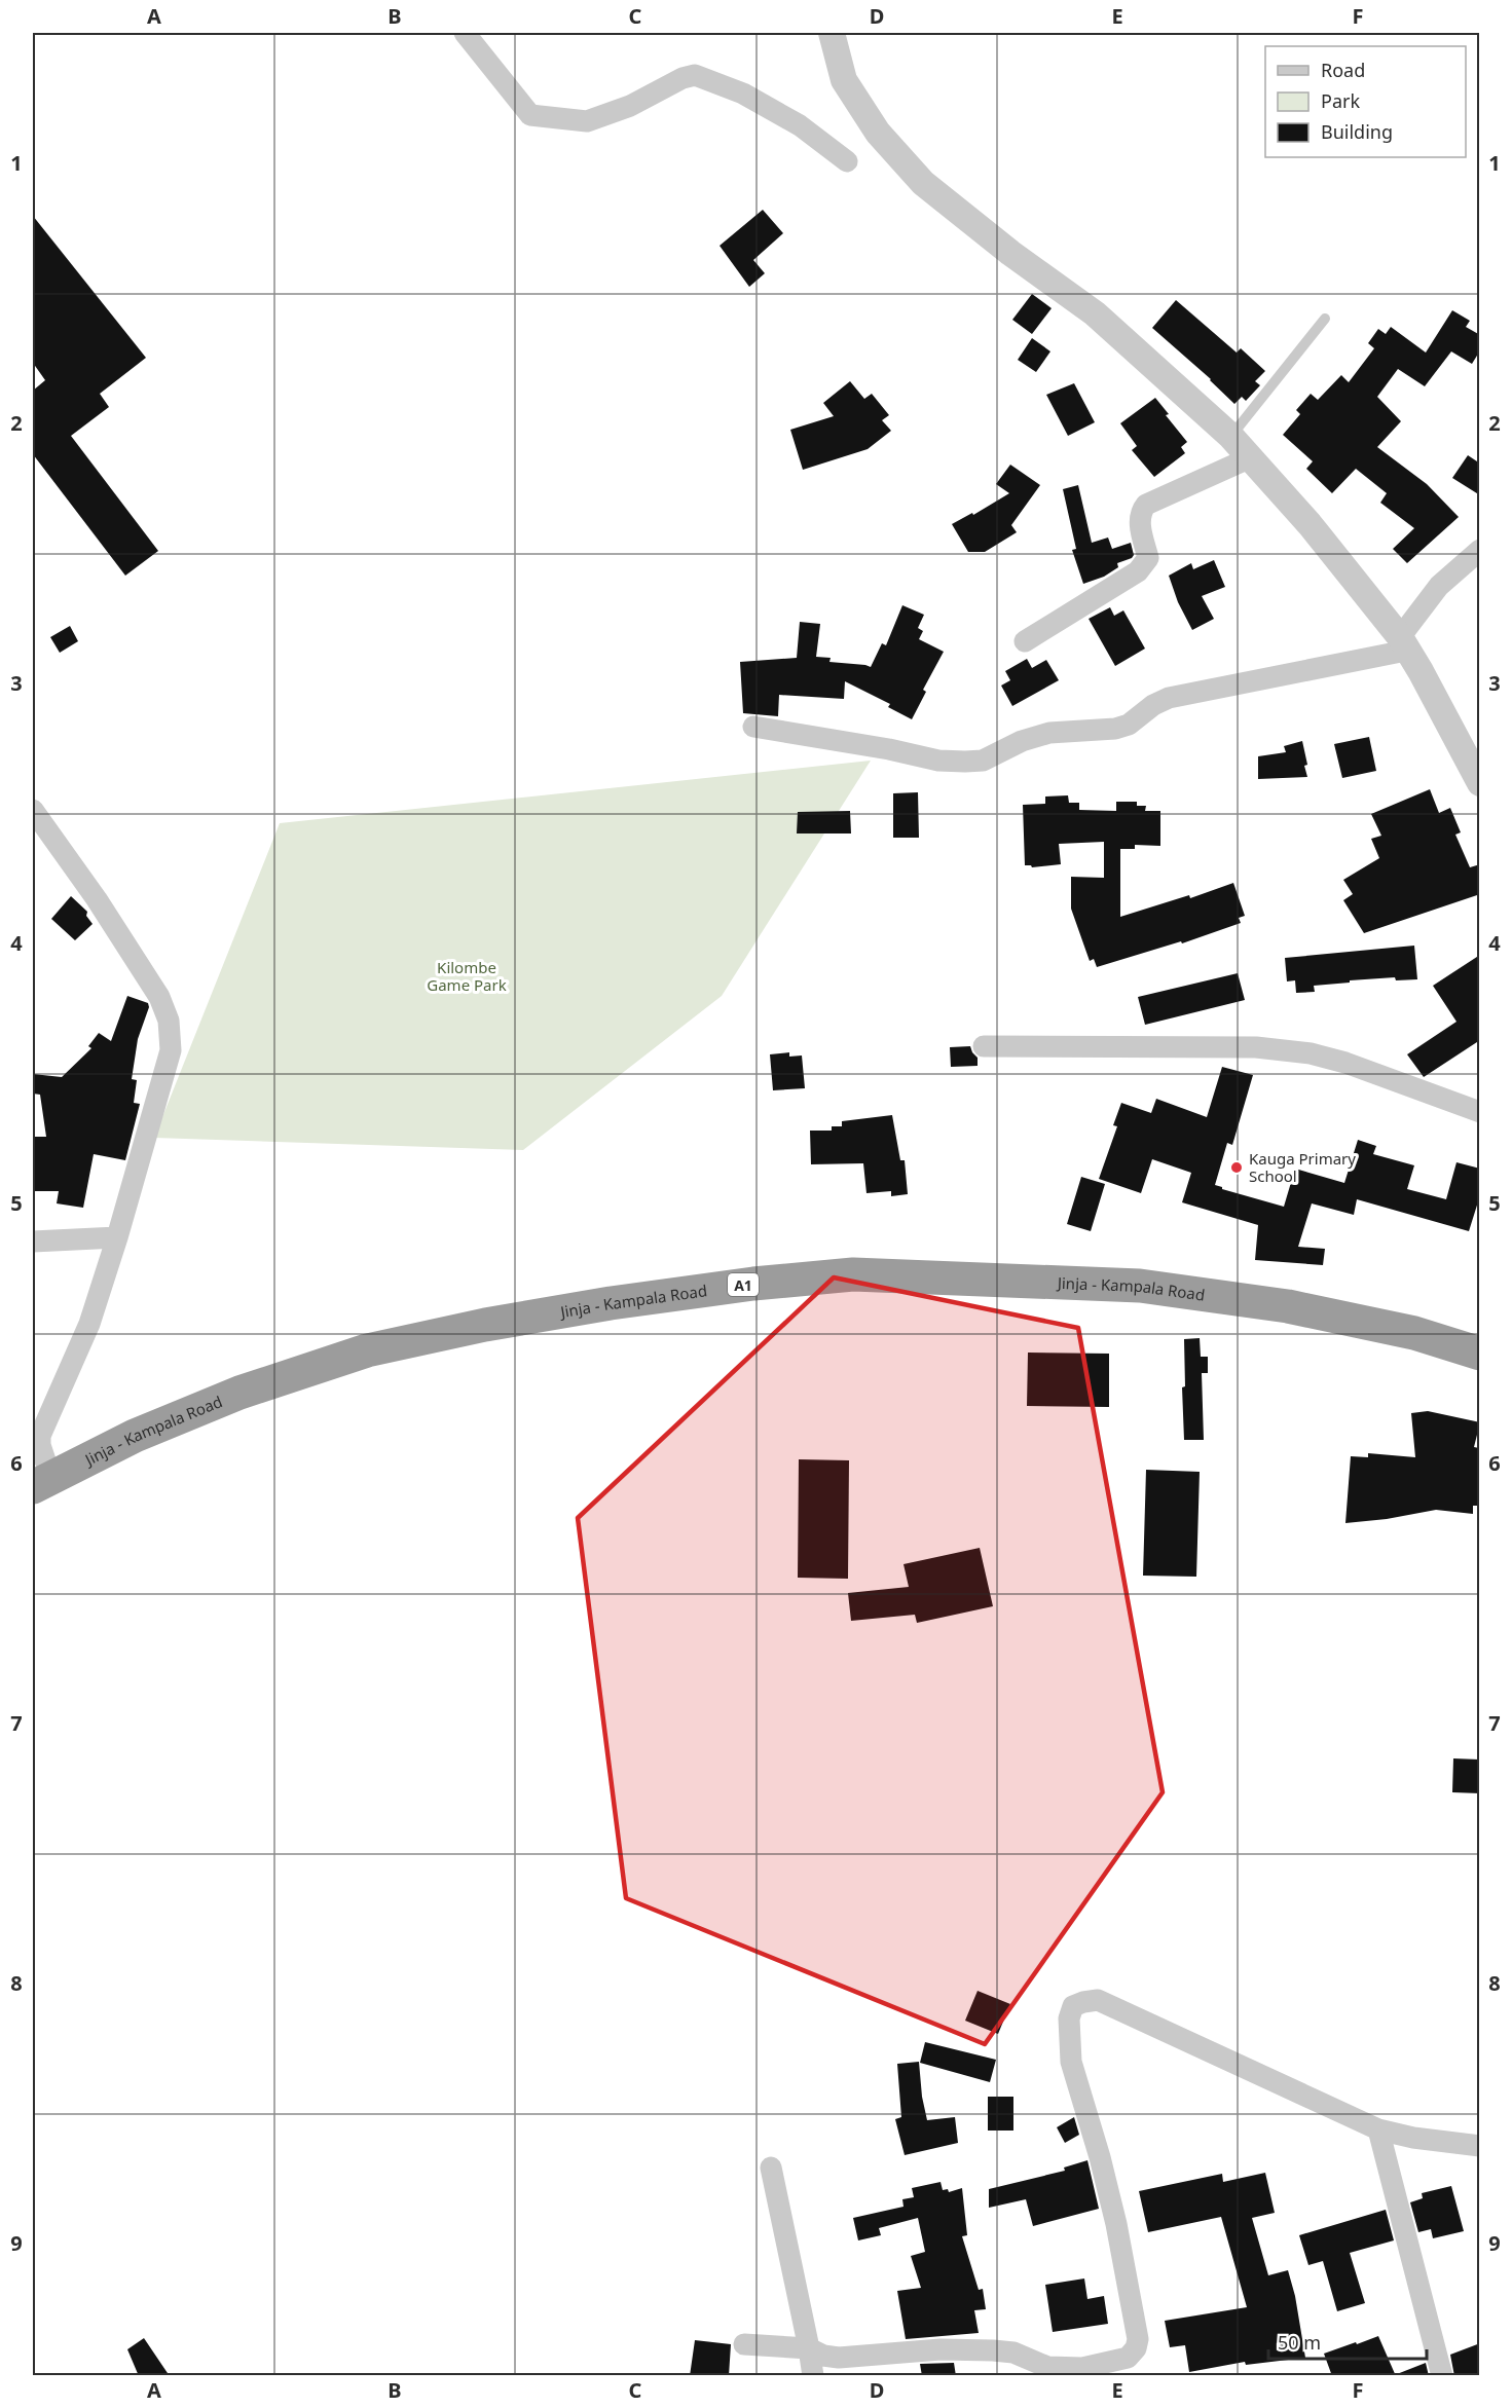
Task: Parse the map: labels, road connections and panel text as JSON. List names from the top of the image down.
{
  "streets": {
    "highway": ["A1", "Jinja - Kampala Road"]
  },
  "parks": ["Kilombe Game Park"],
  "places": ["Kauga Primary School"],
  "legend": ["Road", "Park", "Building"],
  "scale_bar": "50 m",
  "grid": {
    "columns": [
      "A",
      "B",
      "C",
      "D",
      "E",
      "F"
    ],
    "rows": [
      "1",
      "2",
      "3",
      "4",
      "5",
      "6",
      "7",
      "8",
      "9"
    ]
  }
}
